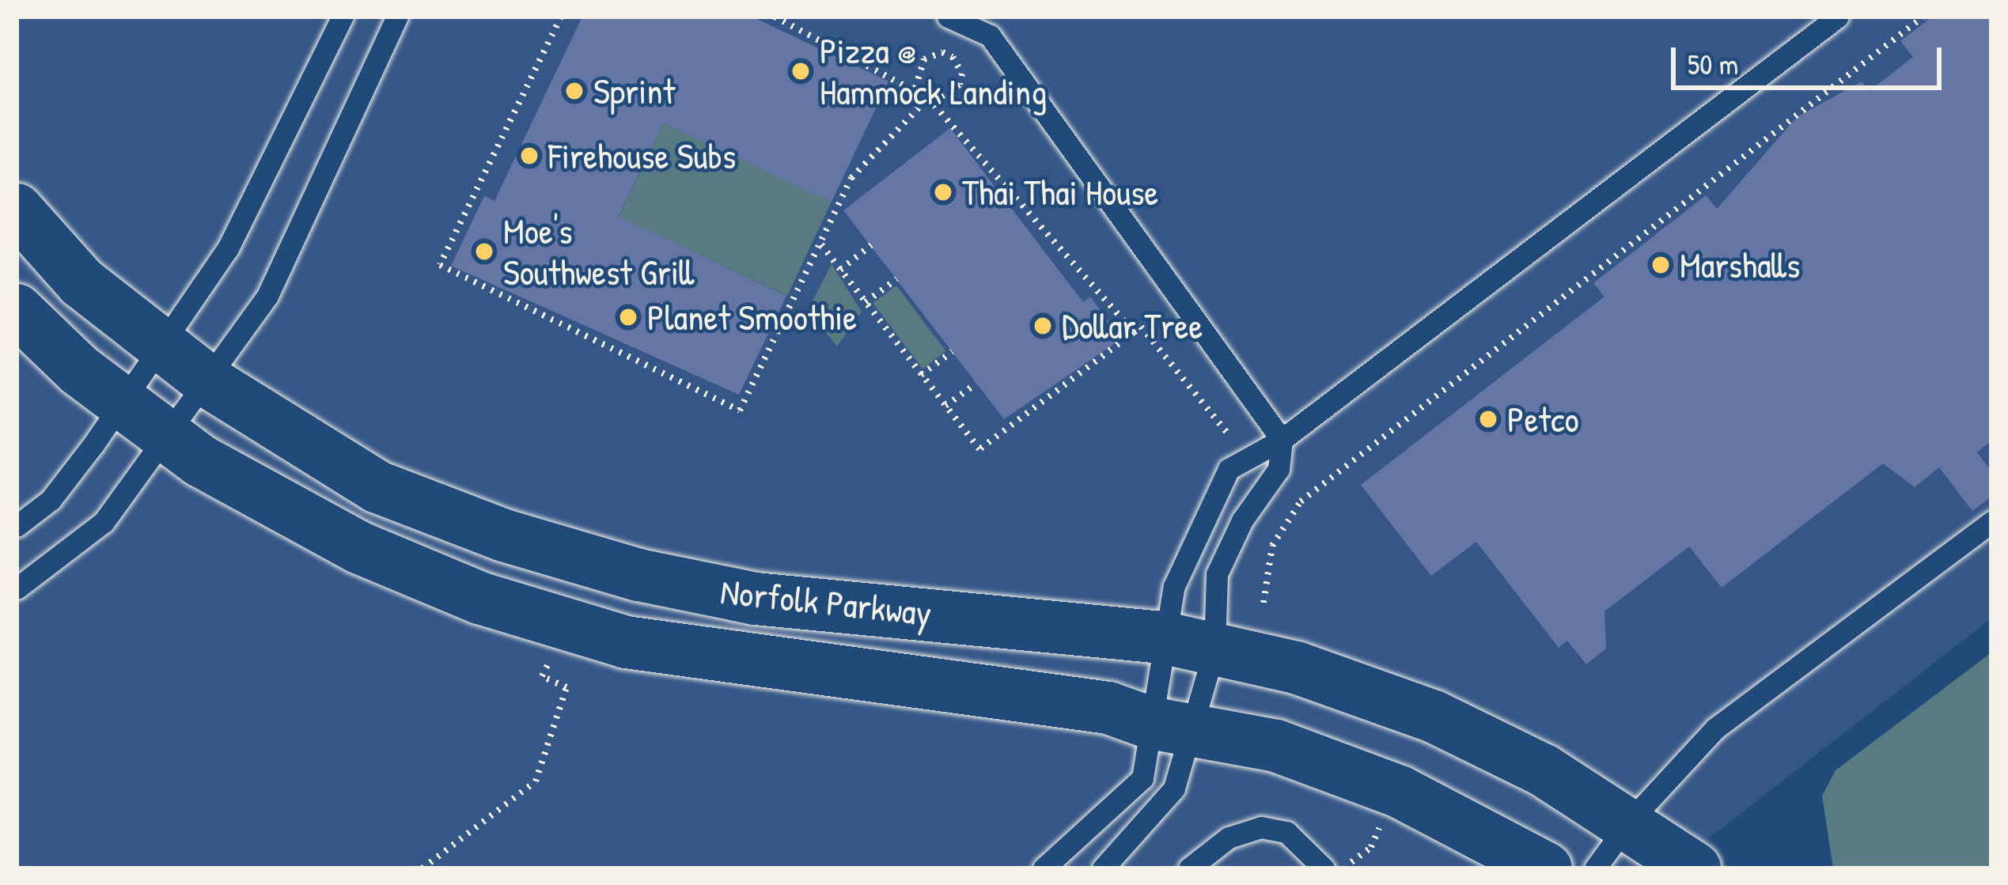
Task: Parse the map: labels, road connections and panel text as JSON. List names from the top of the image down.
{
  "streets": {
    "street": ["Norfolk Parkway"]
  },
  "places": [
    "Pizza @ Hammock Landing",
    "Sprint",
    "Firehouse Subs",
    "Thai Thai House",
    "Moe's Southwest Grill",
    "Marshalls",
    "Planet Smoothie",
    "Dollar Tree",
    "Petco"
  ],
  "scale_bar": "50 m"
}
